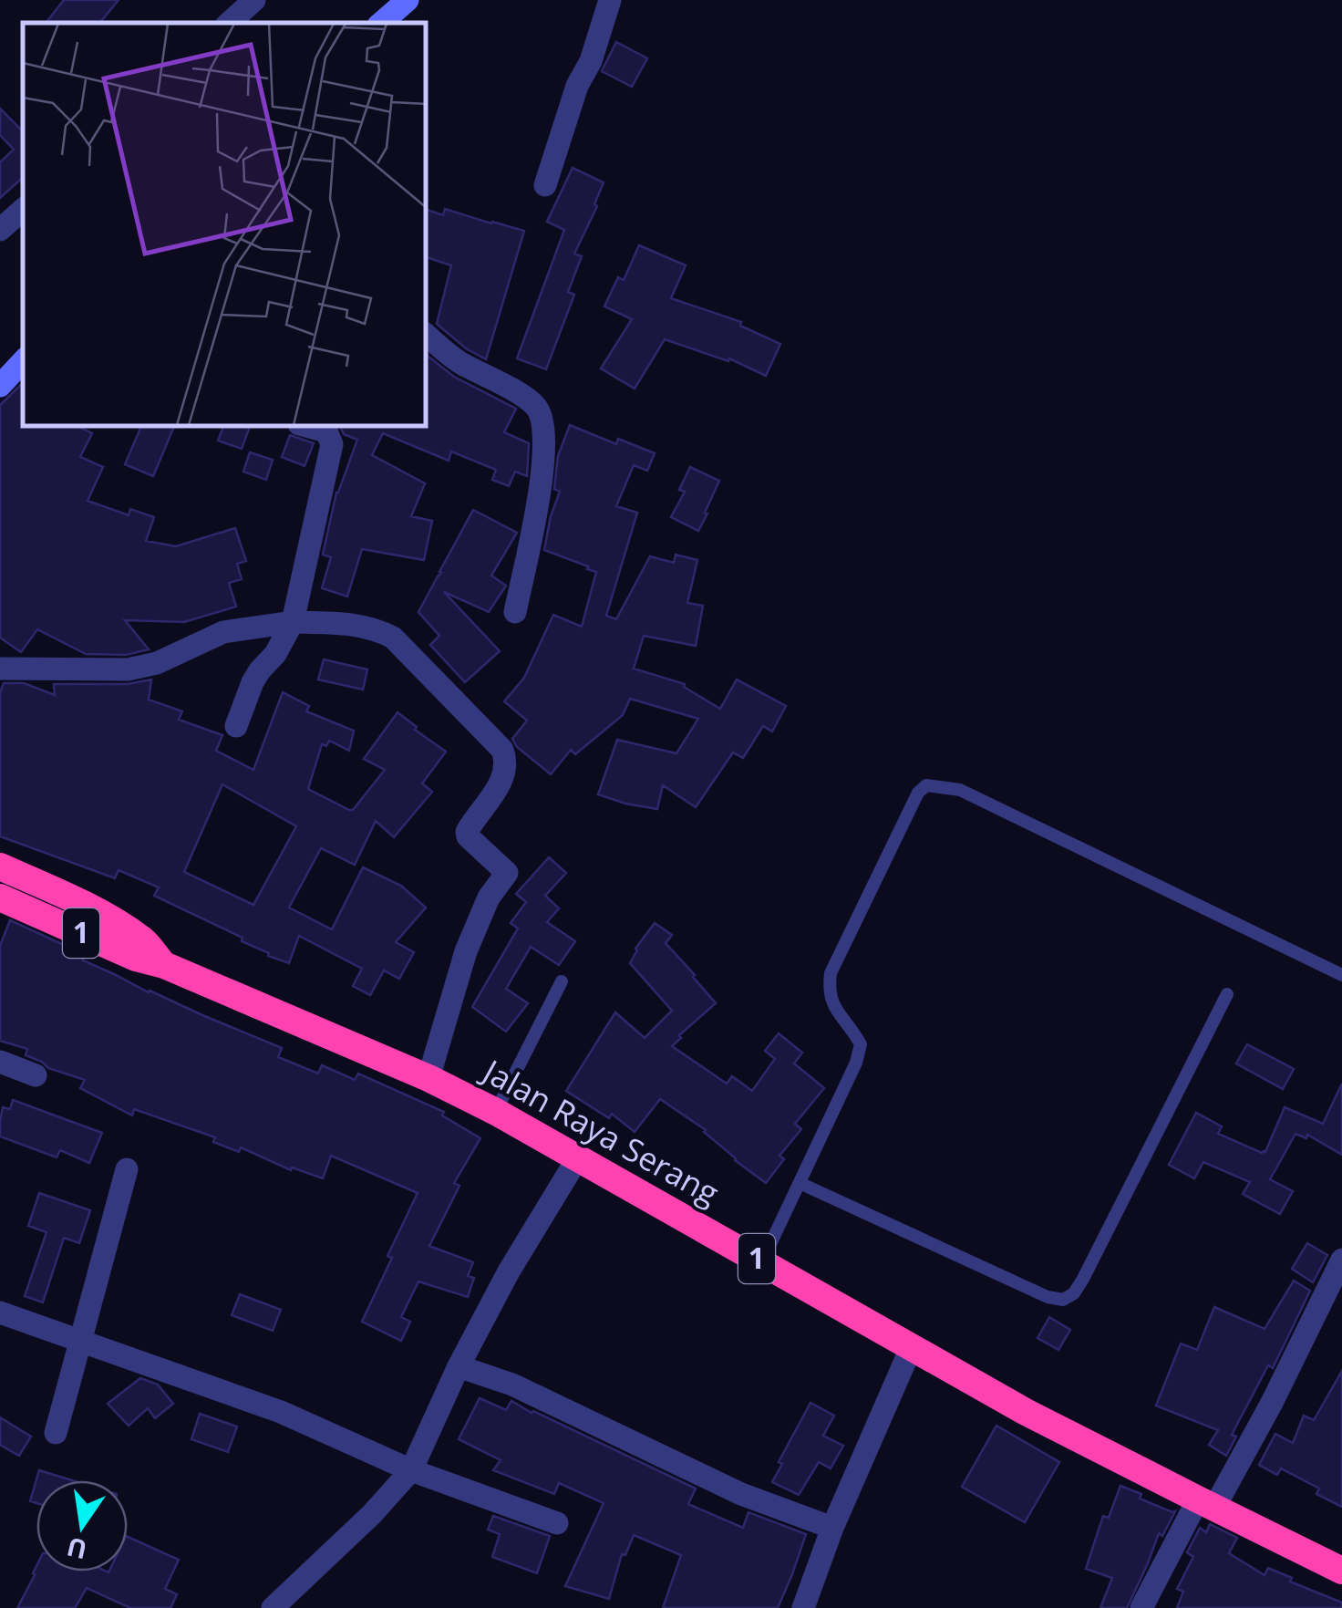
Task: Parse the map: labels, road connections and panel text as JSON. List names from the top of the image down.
{
  "streets": {
    "highway": ["1", "Jalan Raya Serang"]
  },
  "north": "bottom"
}
